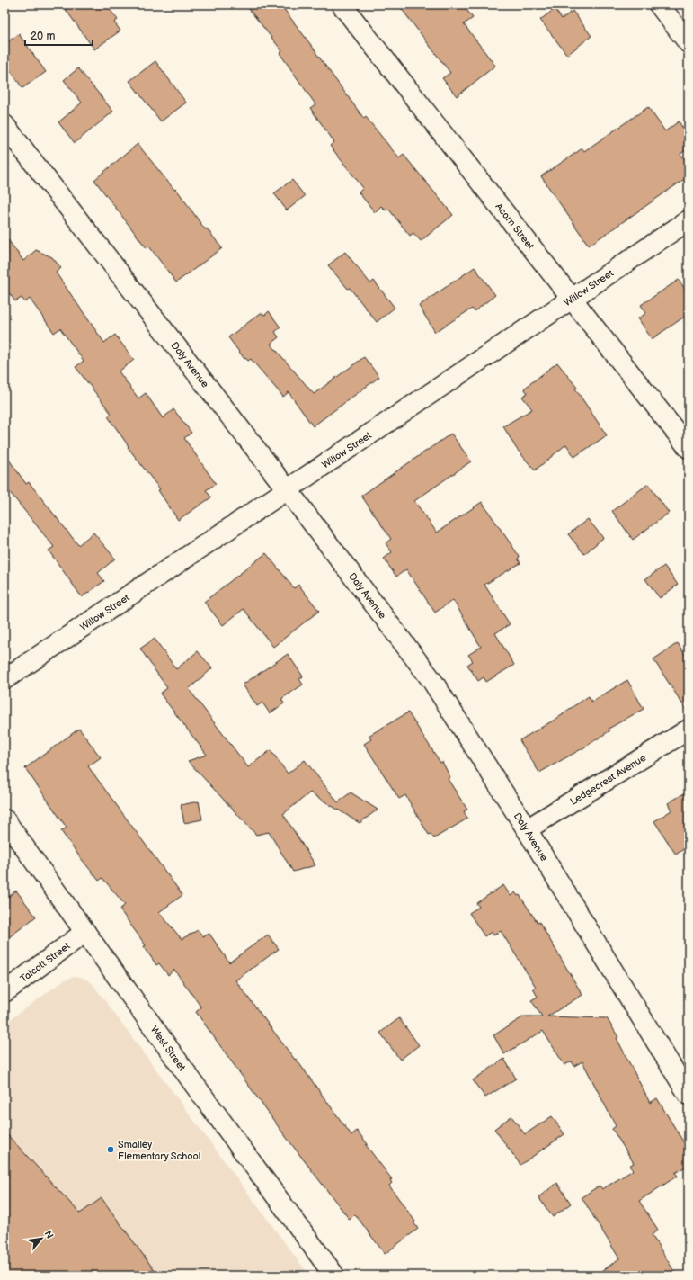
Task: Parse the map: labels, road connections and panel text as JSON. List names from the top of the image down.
{
  "streets": {
    "street": [
      "Acorn Street",
      "Willow Street",
      "Daly Avenue",
      "Ledgecrest Avenue",
      "Talcott Street",
      "West Street"
    ]
  },
  "crossings": [
    ["Acorn Street", "Willow Street"],
    ["Willow Street", "Daly Avenue"],
    ["Daly Avenue", "Ledgecrest Avenue"],
    ["Talcott Street", "West Street"]
  ],
  "places": ["Smalley Elementary School"],
  "scale_bar": "20 m",
  "north": "top right"
}
